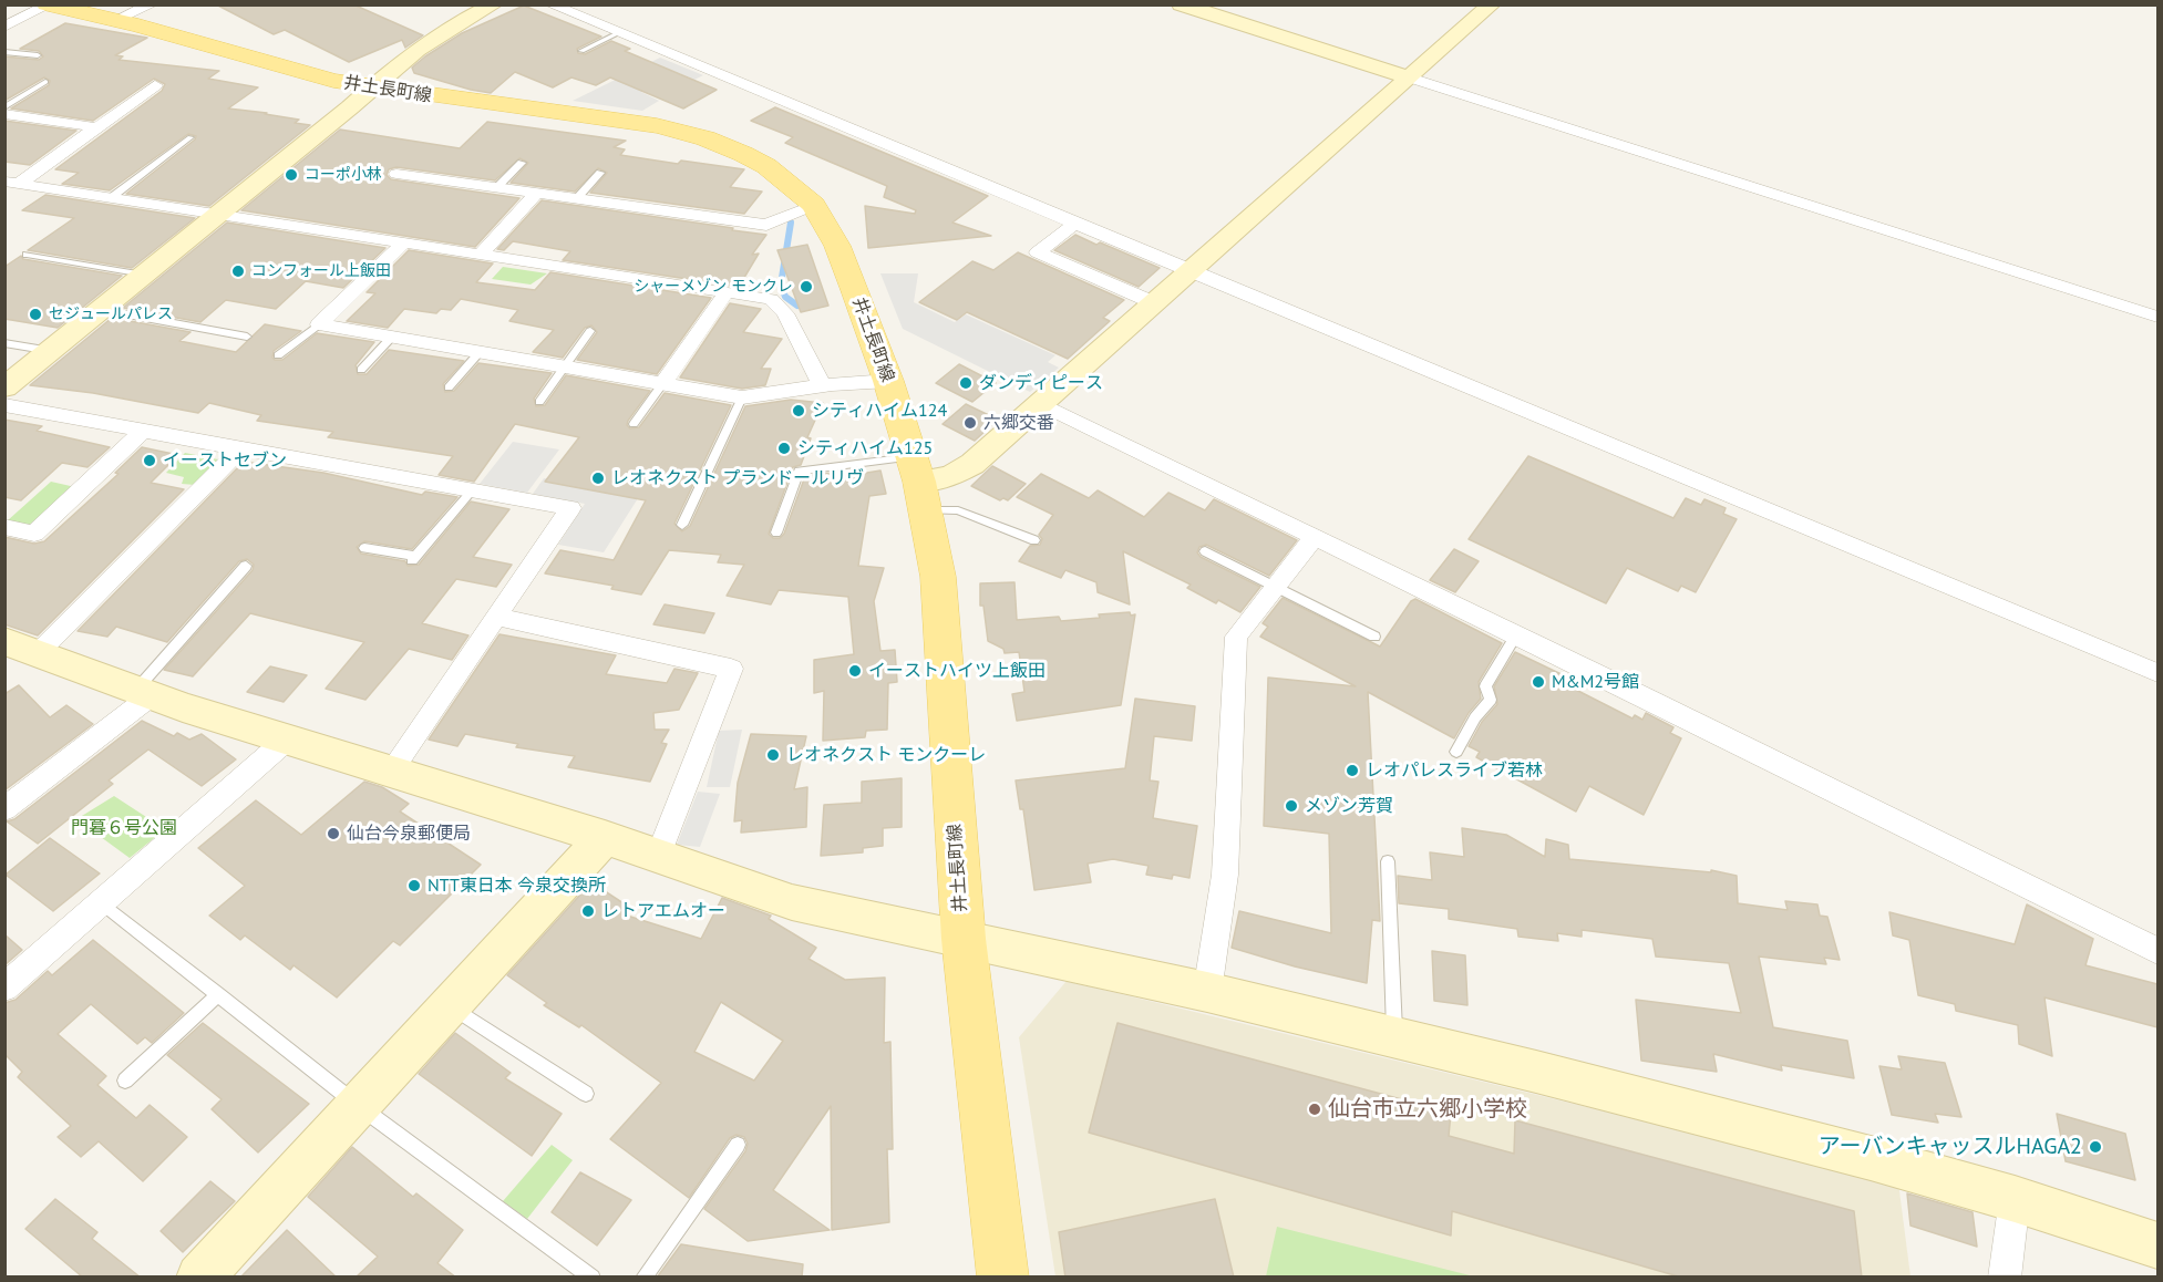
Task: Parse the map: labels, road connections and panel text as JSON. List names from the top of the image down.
{
  "streets": {
    "main road": ["井土長町線"]
  },
  "parks": ["門暮６号公園"],
  "places": [
    "コーポ小林",
    "コンフォール上飯田",
    "シャーメゾン モンクレ",
    "セジュールパレス",
    "ダンディピース",
    "シティハイム124",
    "六郷交番",
    "シティハイム125",
    "イーストセブン",
    "レオネクスト プランドールリヴ",
    "イーストハイツ上飯田",
    "M&M2号館",
    "レオネクスト モンクーレ",
    "レオパレスライブ若林",
    "メゾン芳賀",
    "仙台今泉郵便局",
    "NTT東日本 今泉交換所",
    "レトアエムオー",
    "仙台市立六郷小学校",
    "アーバンキャッスルHAGA2"
  ]
}
